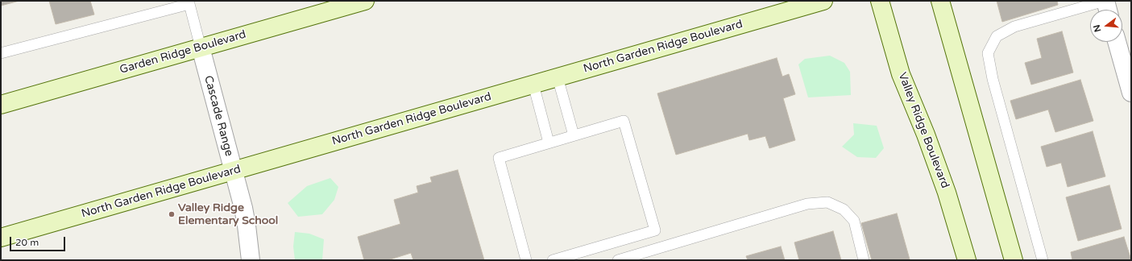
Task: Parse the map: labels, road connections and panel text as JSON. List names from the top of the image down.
{
  "streets": {
    "main road": ["North Garden Ridge Boulevard", "Garden Ridge Boulevard", "Valley Ridge Boulevard"],
    "street": ["Cascade Range"]
  },
  "crossings": [
    ["North Garden Ridge Boulevard", "Cascade Range"],
    ["Garden Ridge Boulevard", "Cascade Range"]
  ],
  "places": ["Valley Ridge Elementary School"],
  "scale_bar": "20 m",
  "north": "left"
}
